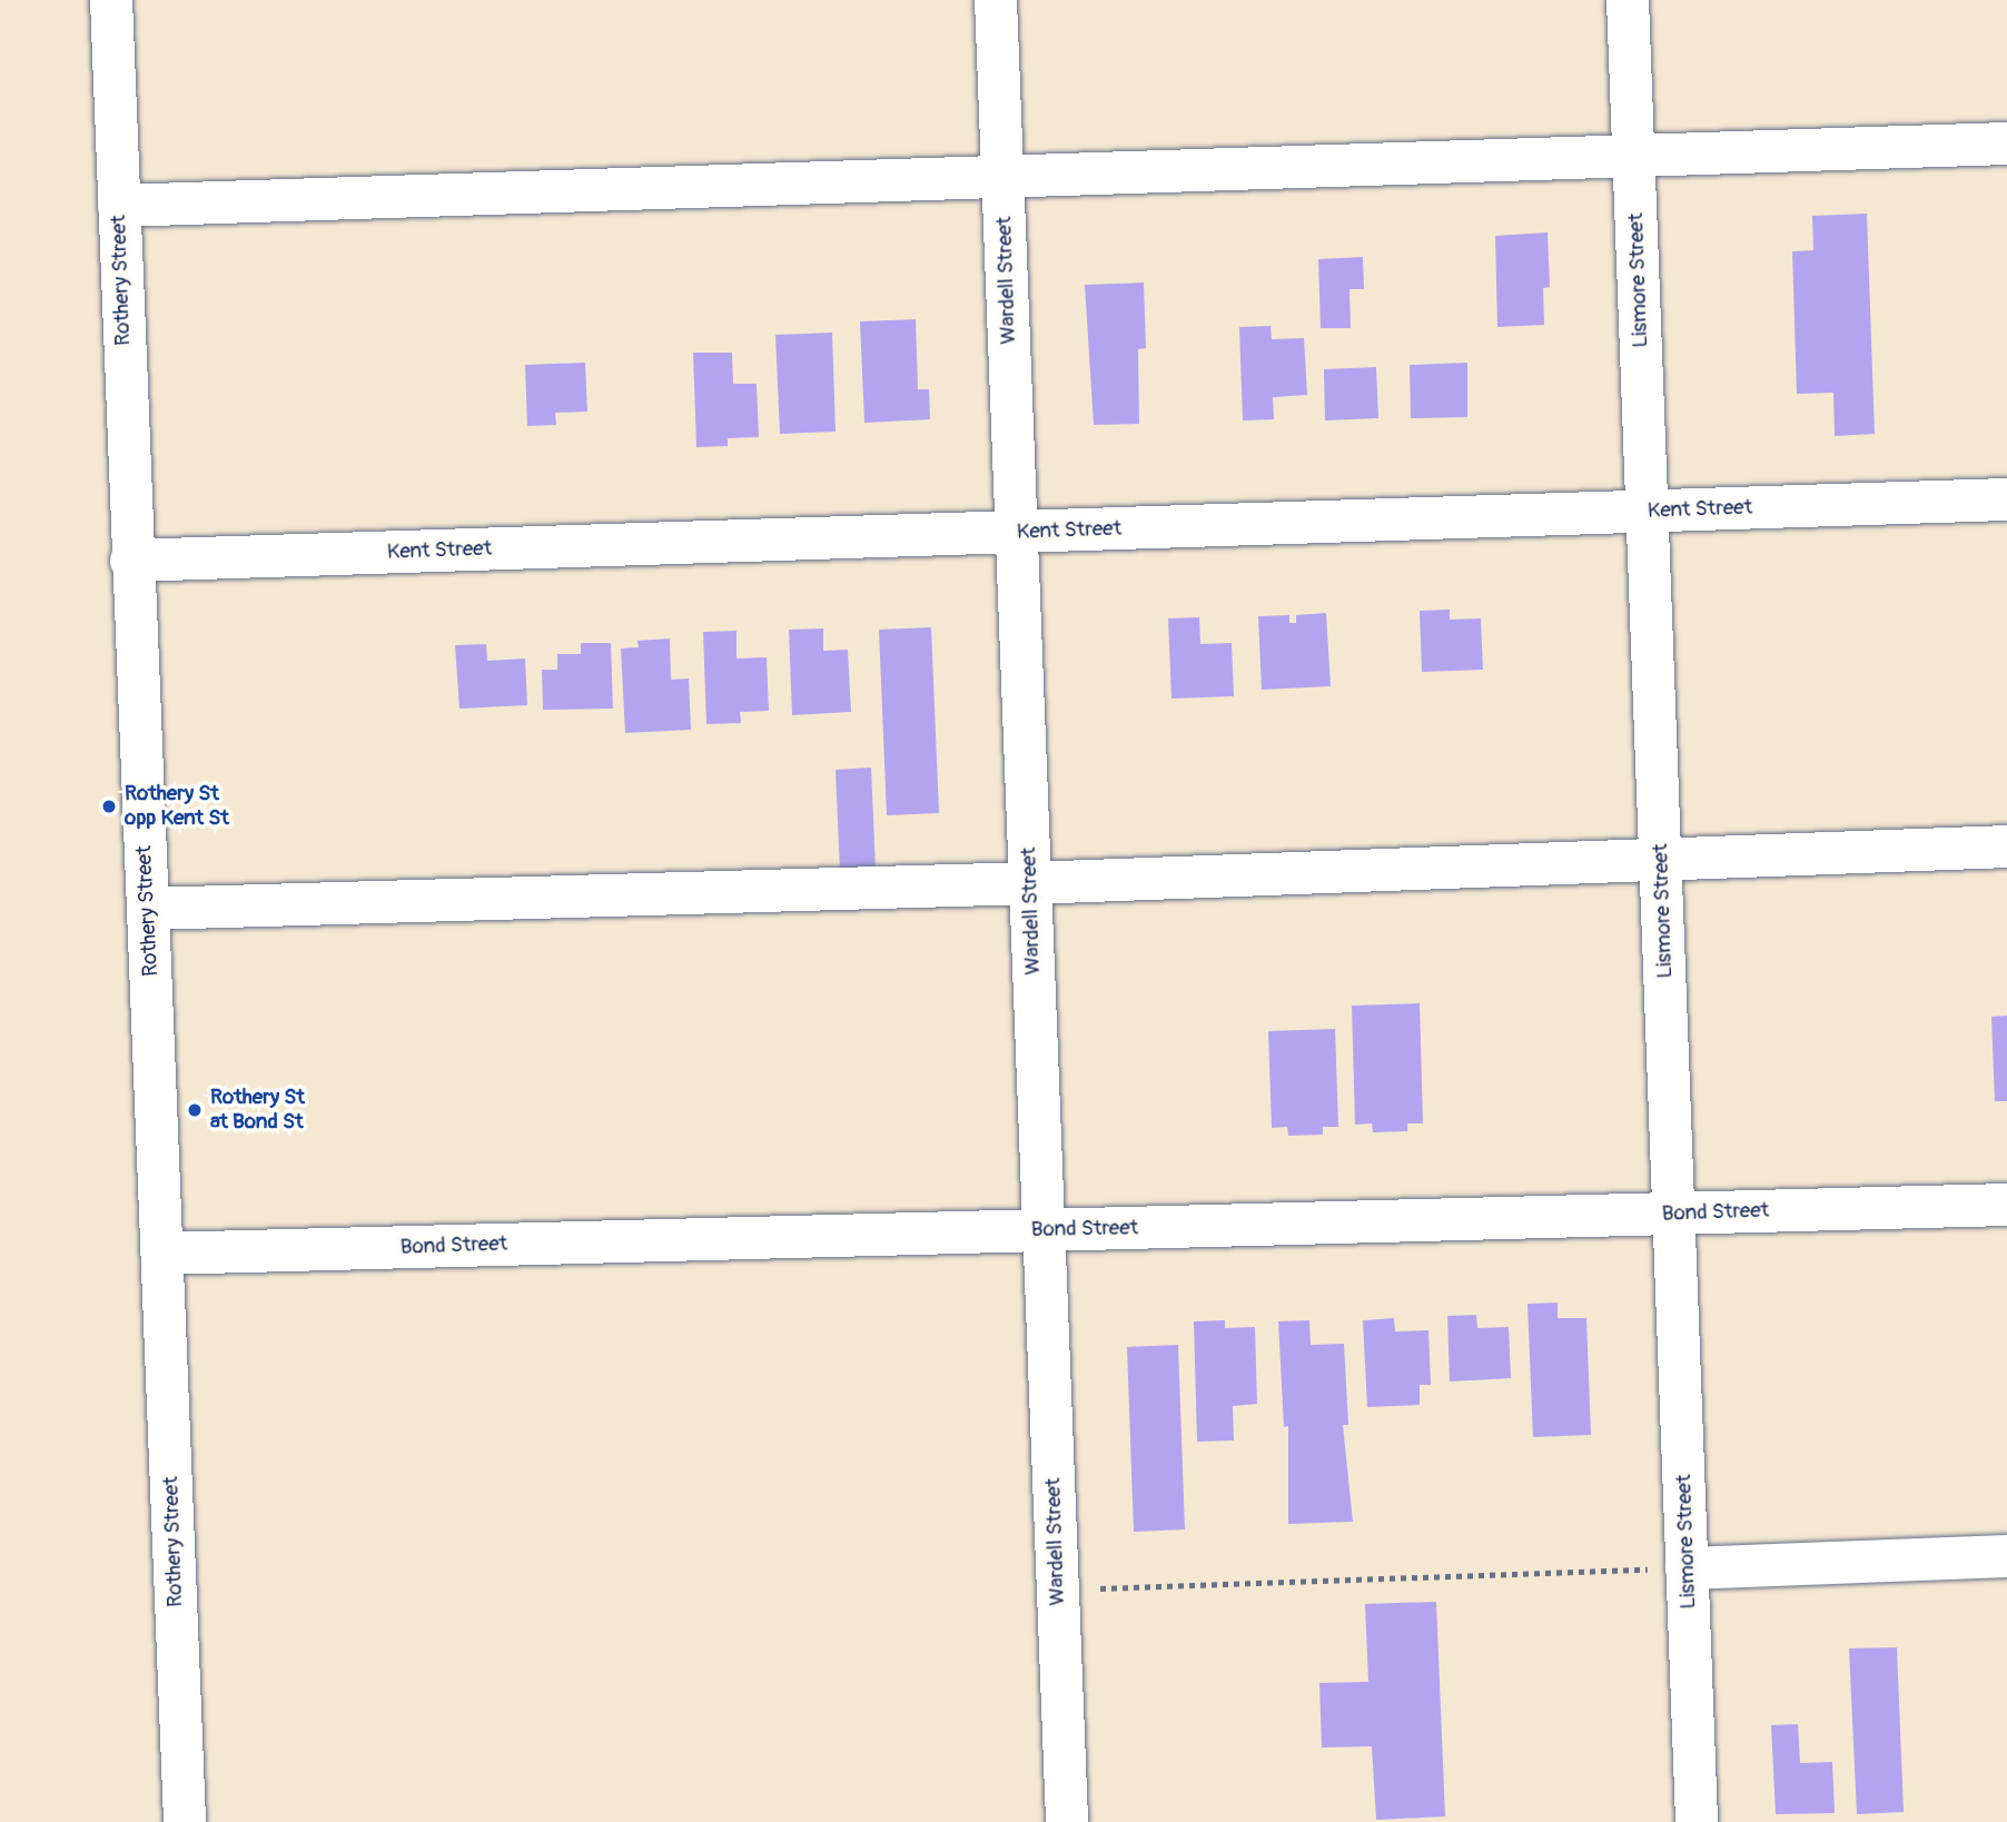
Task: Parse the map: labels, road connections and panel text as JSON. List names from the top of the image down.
{
  "streets": {
    "street": [
      "Rothery Street",
      "Wardell Street",
      "Lismore Street",
      "Kent Street",
      "Bond Street"
    ]
  },
  "crossings": [
    ["Rothery Street", "Kent Street"],
    ["Rothery Street", "Bond Street"],
    ["Wardell Street", "Kent Street"],
    ["Wardell Street", "Bond Street"],
    ["Lismore Street", "Kent Street"],
    ["Lismore Street", "Bond Street"]
  ],
  "places": ["Rothery St opp Kent St", "Rothery St at Bond St"]
}
